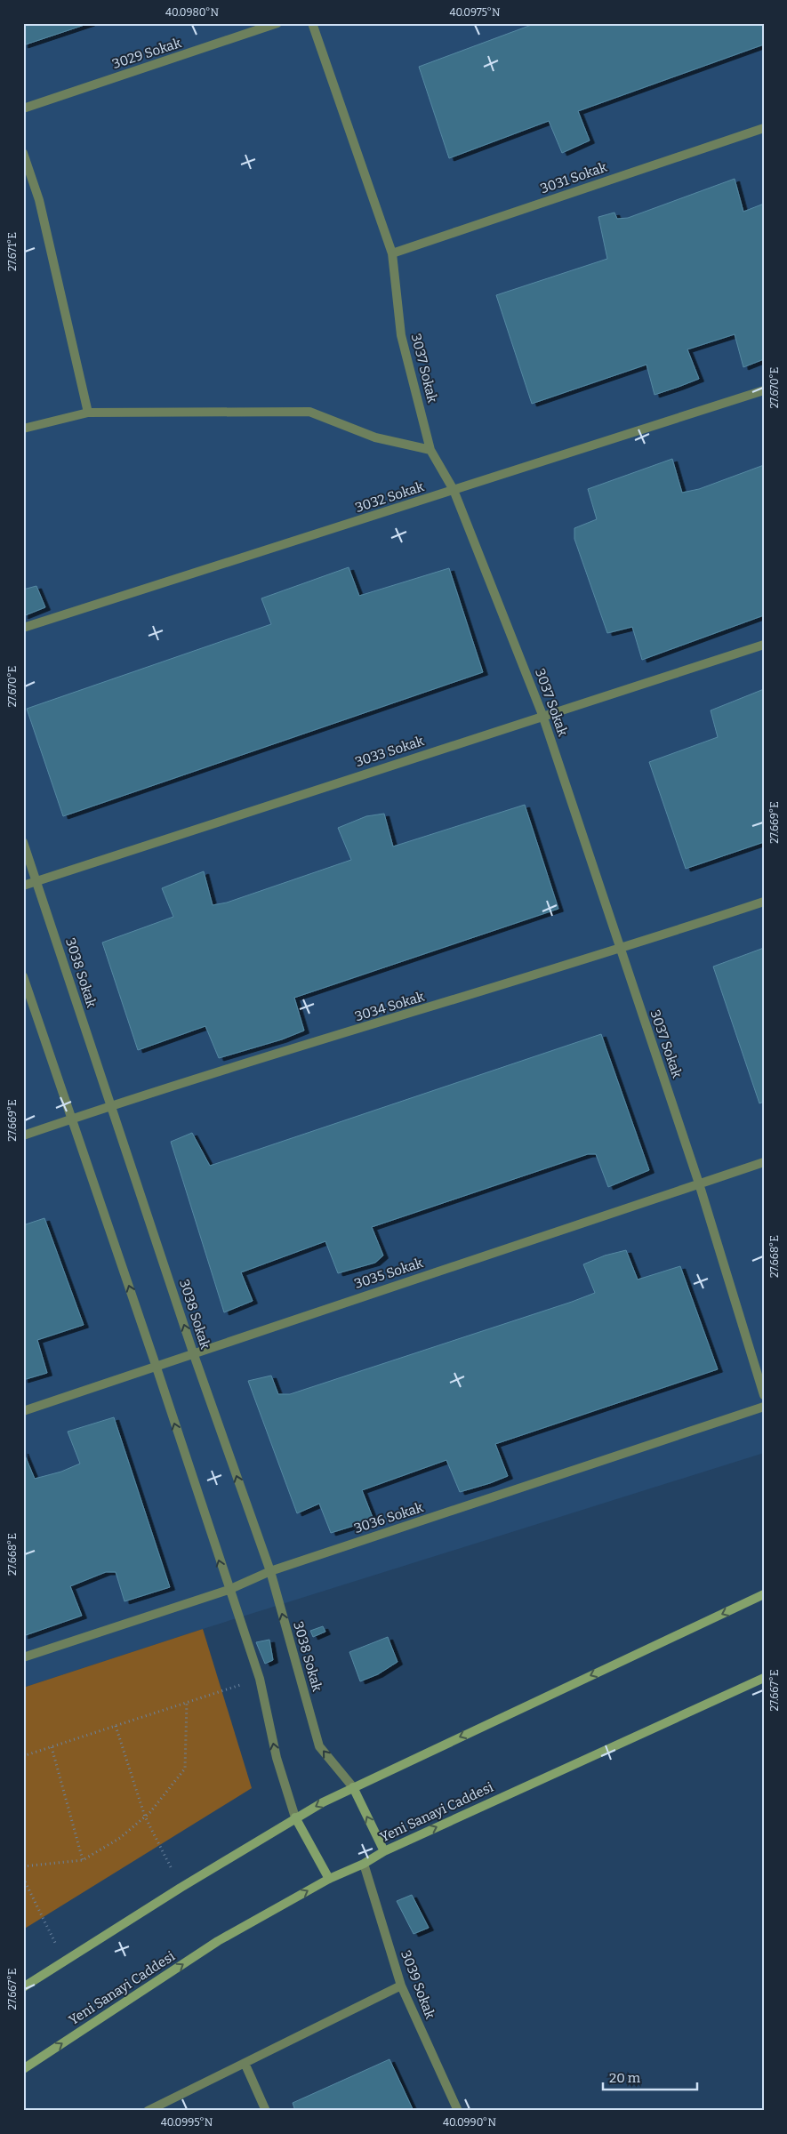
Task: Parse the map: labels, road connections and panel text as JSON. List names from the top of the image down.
{
  "streets": {
    "main road": ["Yeni Sanayi Caddesi"],
    "lane": [
      "3029 Sokak",
      "3031 Sokak",
      "3037 Sokak",
      "3032 Sokak",
      "3033 Sokak",
      "3038 Sokak",
      "3034 Sokak",
      "3035 Sokak",
      "3036 Sokak",
      "3039 Sokak"
    ]
  },
  "crossings": [
    ["3031 Sokak", "3037 Sokak"],
    ["3037 Sokak", "3032 Sokak"],
    ["3037 Sokak", "3033 Sokak"],
    ["3037 Sokak", "3034 Sokak"],
    ["3037 Sokak", "3035 Sokak"],
    ["3033 Sokak", "3038 Sokak"],
    ["3038 Sokak", "3034 Sokak"],
    ["3038 Sokak", "3035 Sokak"],
    ["3038 Sokak", "3036 Sokak"],
    ["Yeni Sanayi Caddesi", "3039 Sokak"]
  ],
  "scale_bar": "20 m",
  "coordinates": [
    "40.0980°N",
    "40.0975°N",
    "27.671°E",
    "27.670°E",
    "27.669°E",
    "27.668°E",
    "27.667°E",
    "40.0995°N",
    "40.0990°N"
  ]
}
